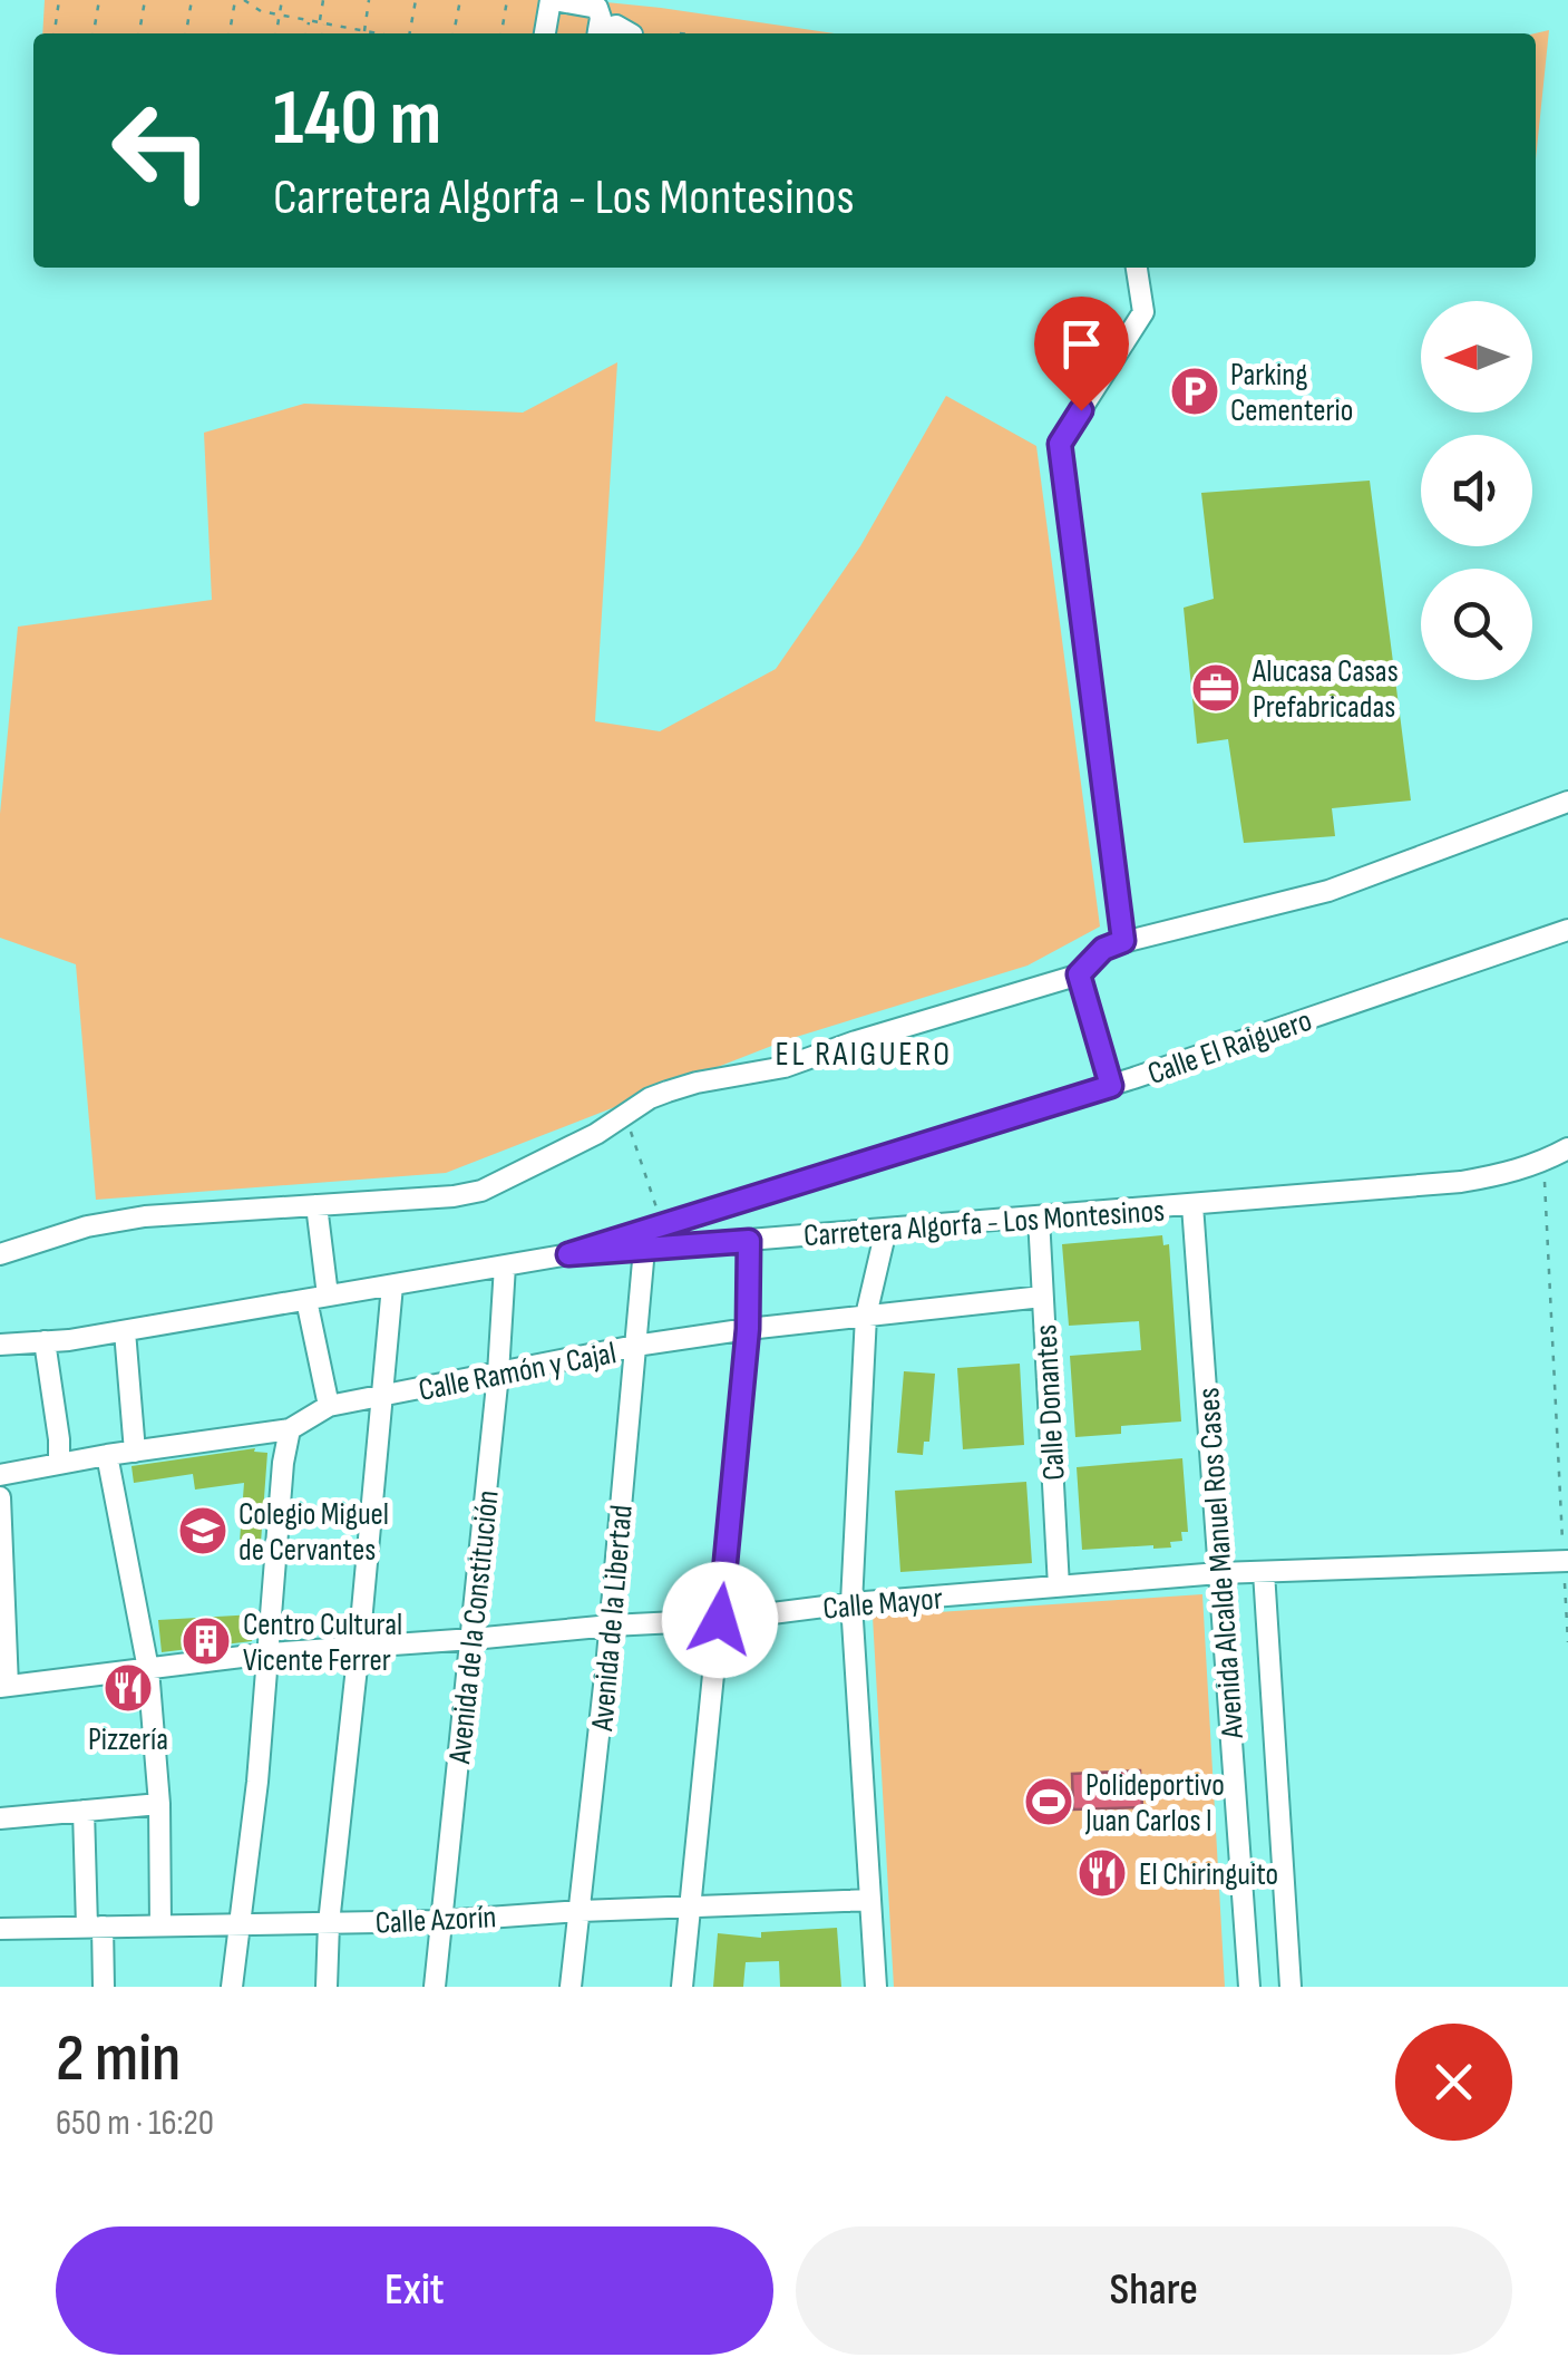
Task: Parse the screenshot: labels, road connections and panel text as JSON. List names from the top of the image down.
{
  "streets": {
    "street": [
      "Calle El Raiguero",
      "Carretera Algorfa - Los Montesinos",
      "Calle Ramón y Cajal",
      "Calle Donantes",
      "Avenida Alcalde Manuel Ros Cases",
      "Calle Mayor",
      "Avenida de la Libertad",
      "Avenida de la Constitución",
      "Calle Azorín"
    ]
  },
  "crossings": [
    ["Calle El Raiguero", "Carretera Algorfa - Los Montesinos"],
    ["Carretera Algorfa - Los Montesinos", "Calle Donantes"],
    ["Carretera Algorfa - Los Montesinos", "Avenida Alcalde Manuel Ros Cases"],
    ["Carretera Algorfa - Los Montesinos", "Avenida de la Libertad"],
    ["Carretera Algorfa - Los Montesinos", "Avenida de la Constitución"],
    ["Calle Ramón y Cajal", "Calle Donantes"],
    ["Calle Ramón y Cajal", "Avenida de la Libertad"],
    ["Calle Ramón y Cajal", "Avenida de la Constitución"],
    ["Calle Donantes", "Calle Mayor"],
    ["Avenida Alcalde Manuel Ros Cases", "Calle Mayor"],
    ["Calle Mayor", "Avenida de la Libertad"],
    ["Calle Mayor", "Avenida de la Constitución"],
    ["Avenida de la Libertad", "Calle Azorín"],
    ["Avenida de la Constitución", "Calle Azorín"]
  ],
  "districts": ["EL RAIGUERO"],
  "places": {
    "parking": ["Parking Cementerio"],
    "office": ["Alucasa Casas Prefabricadas"],
    "school or university": ["Colegio Miguel de Cervantes"],
    "building": ["Centro Cultural Vicente Ferrer"],
    "restaurant": ["Pizzería", "El Chiringuito"],
    "sports": ["Polideportivo Juan Carlos I"]
  },
  "north": "left",
  "page": {
    "turn": ["140 m", "Carretera Algorfa - Los Montesinos"],
    "heading": ["2 min", "650 m · 16:20"],
    "buttons": ["Exit", "Share"]
  }
}
